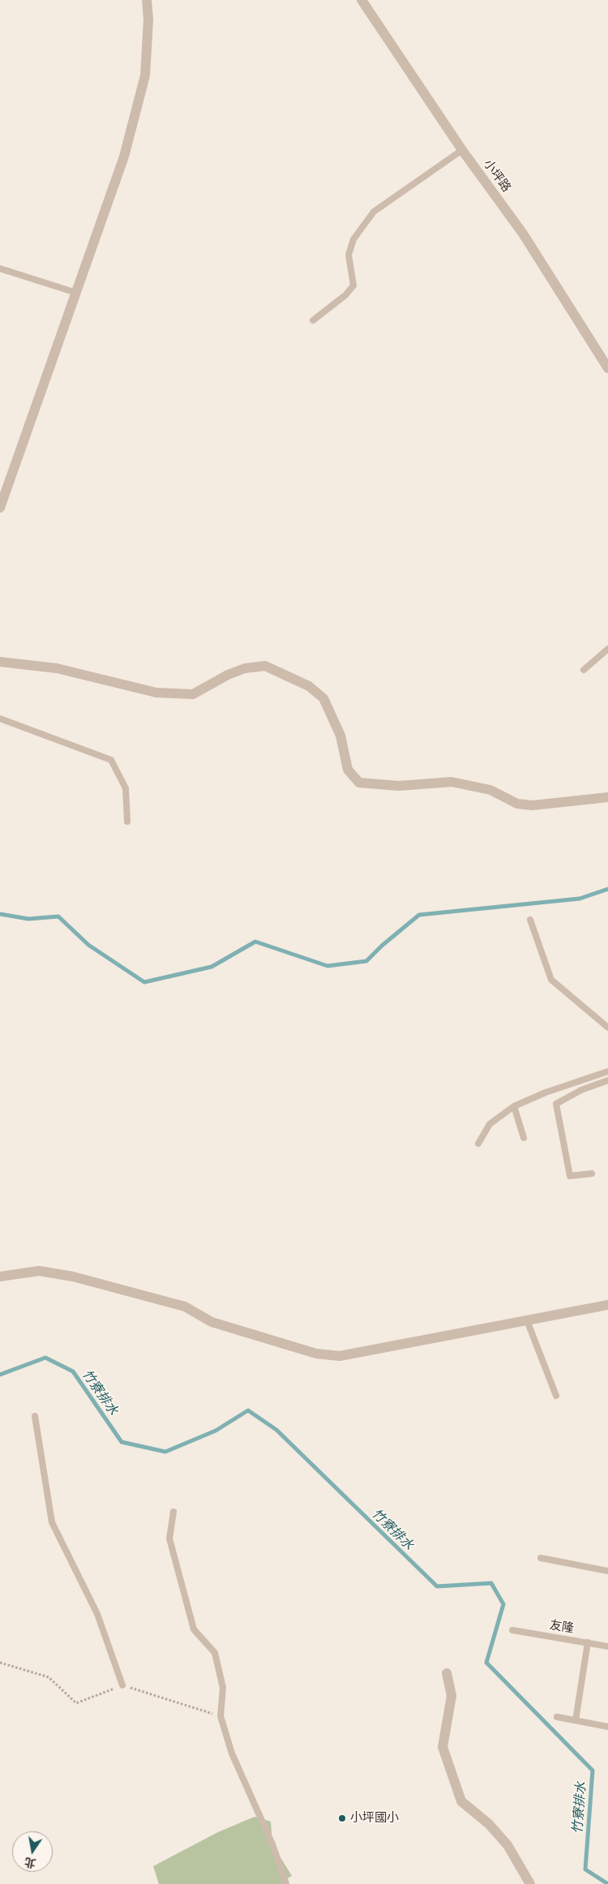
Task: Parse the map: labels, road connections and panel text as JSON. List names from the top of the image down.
{
  "streets": {
    "street": ["小坪路"],
    "lane": ["友隆"]
  },
  "water": ["竹寮排水"],
  "places": ["小坪國小"],
  "north": "bottom"
}
